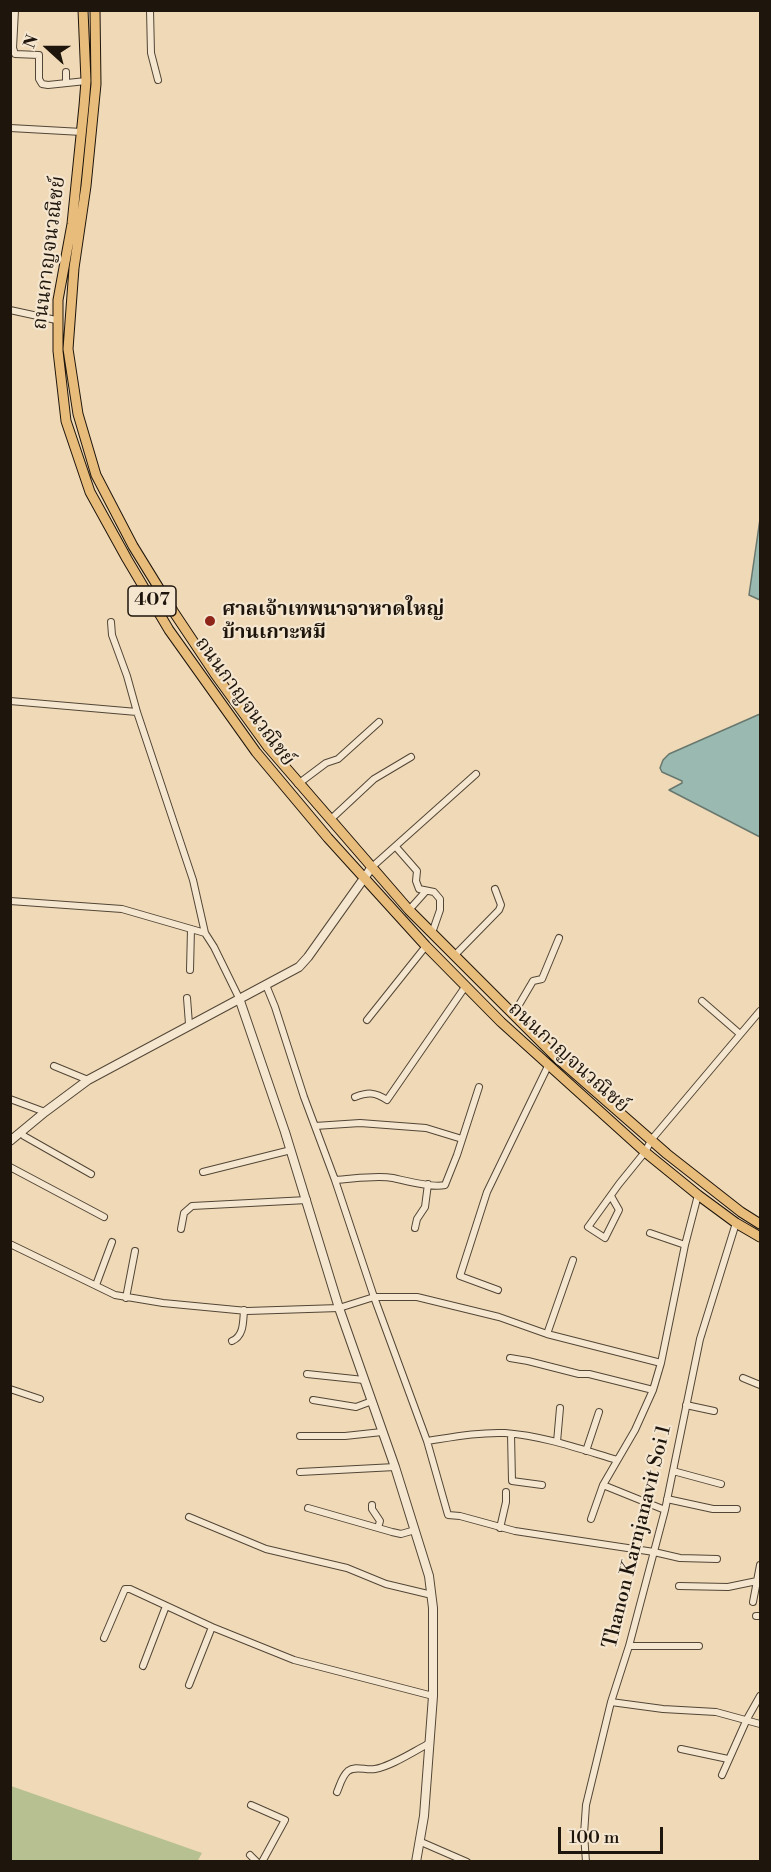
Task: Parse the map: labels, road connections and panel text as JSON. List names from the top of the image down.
{
  "streets": {
    "main road": ["ถนนกาญจนวณิชย์", "407"],
    "street": ["Thanon Karnjanavit Soi 1"]
  },
  "crossings": [
    ["ถนนกาญจนวณิชย์", "Thanon Karnjanavit Soi 1"]
  ],
  "places": ["ศาลเจ้าเทพนาจาหาดใหญ่ บ้านเกาะหมี"],
  "scale_bar": "100 m",
  "north": "left"
}
